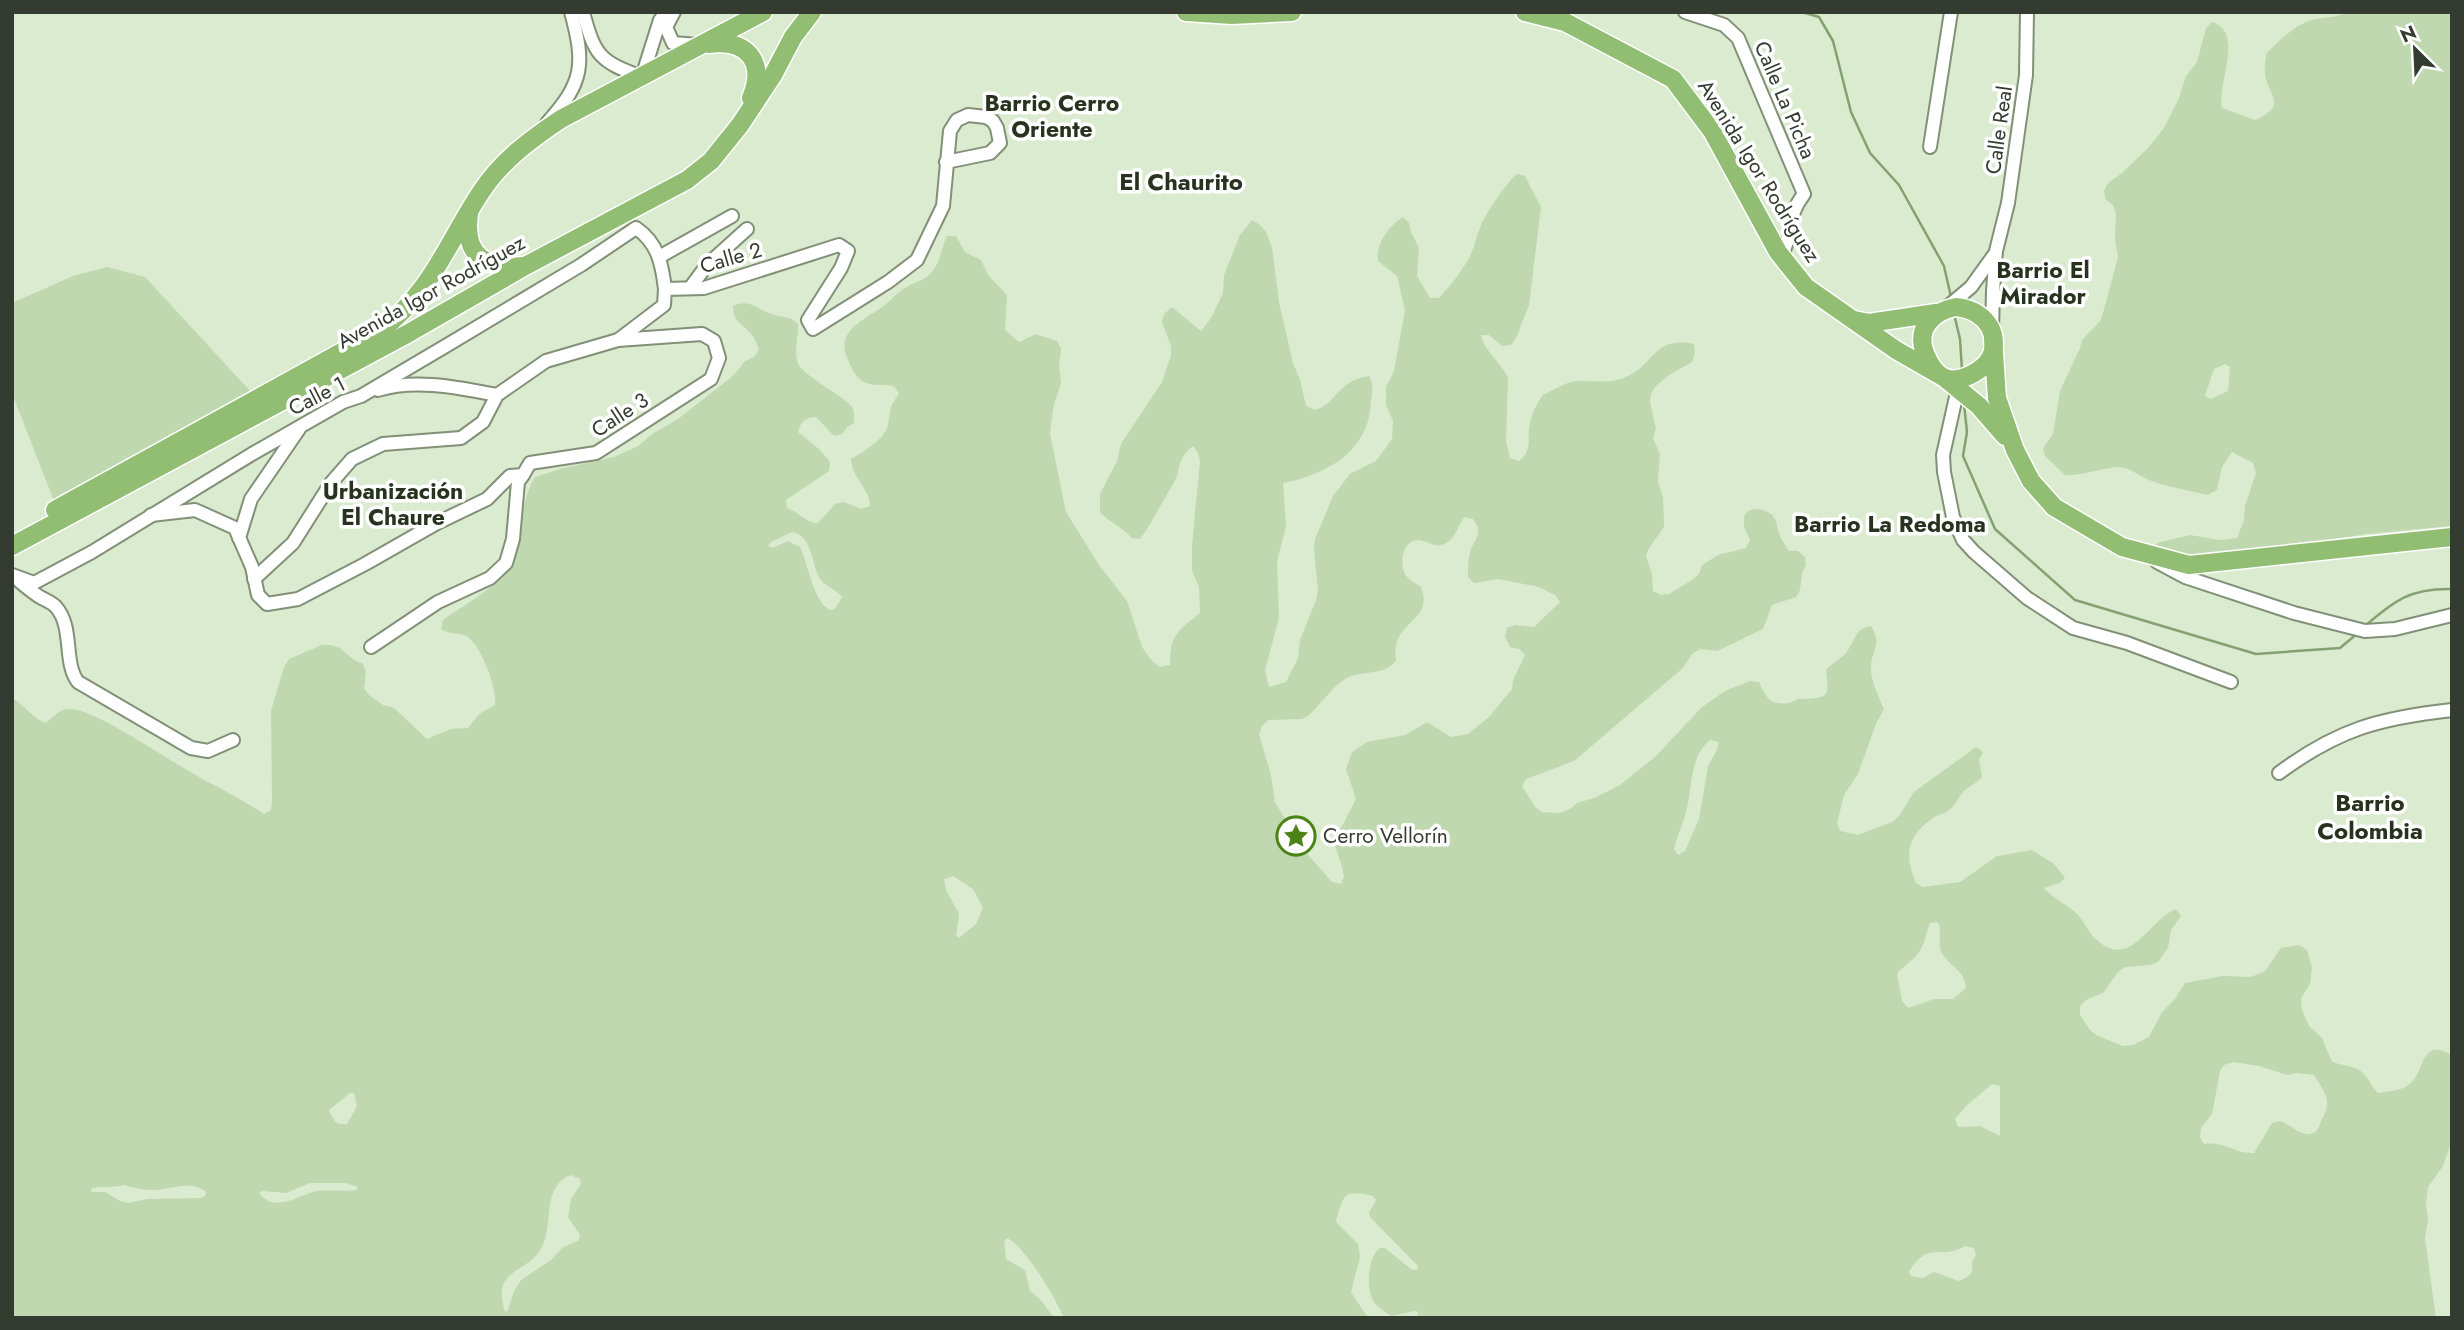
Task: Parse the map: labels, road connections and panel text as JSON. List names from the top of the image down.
{
  "streets": {
    "highway": ["Avenida Igor Rodríguez"],
    "street": [
      "Calle La Picha",
      "Calle Real",
      "Calle 2",
      "Calle 1",
      "Calle 3"
    ]
  },
  "crossings": [
    ["Calle La Picha", "Avenida Igor Rodríguez"]
  ],
  "districts": [
    "Barrio Cerro Oriente",
    "El Chaurito",
    "Barrio El Mirador",
    "Urbanización El Chaure",
    "Barrio La Redoma",
    "Barrio Colombia"
  ],
  "places": {
    "place": ["Cerro Vellorín"]
  },
  "north": "top left"
}
